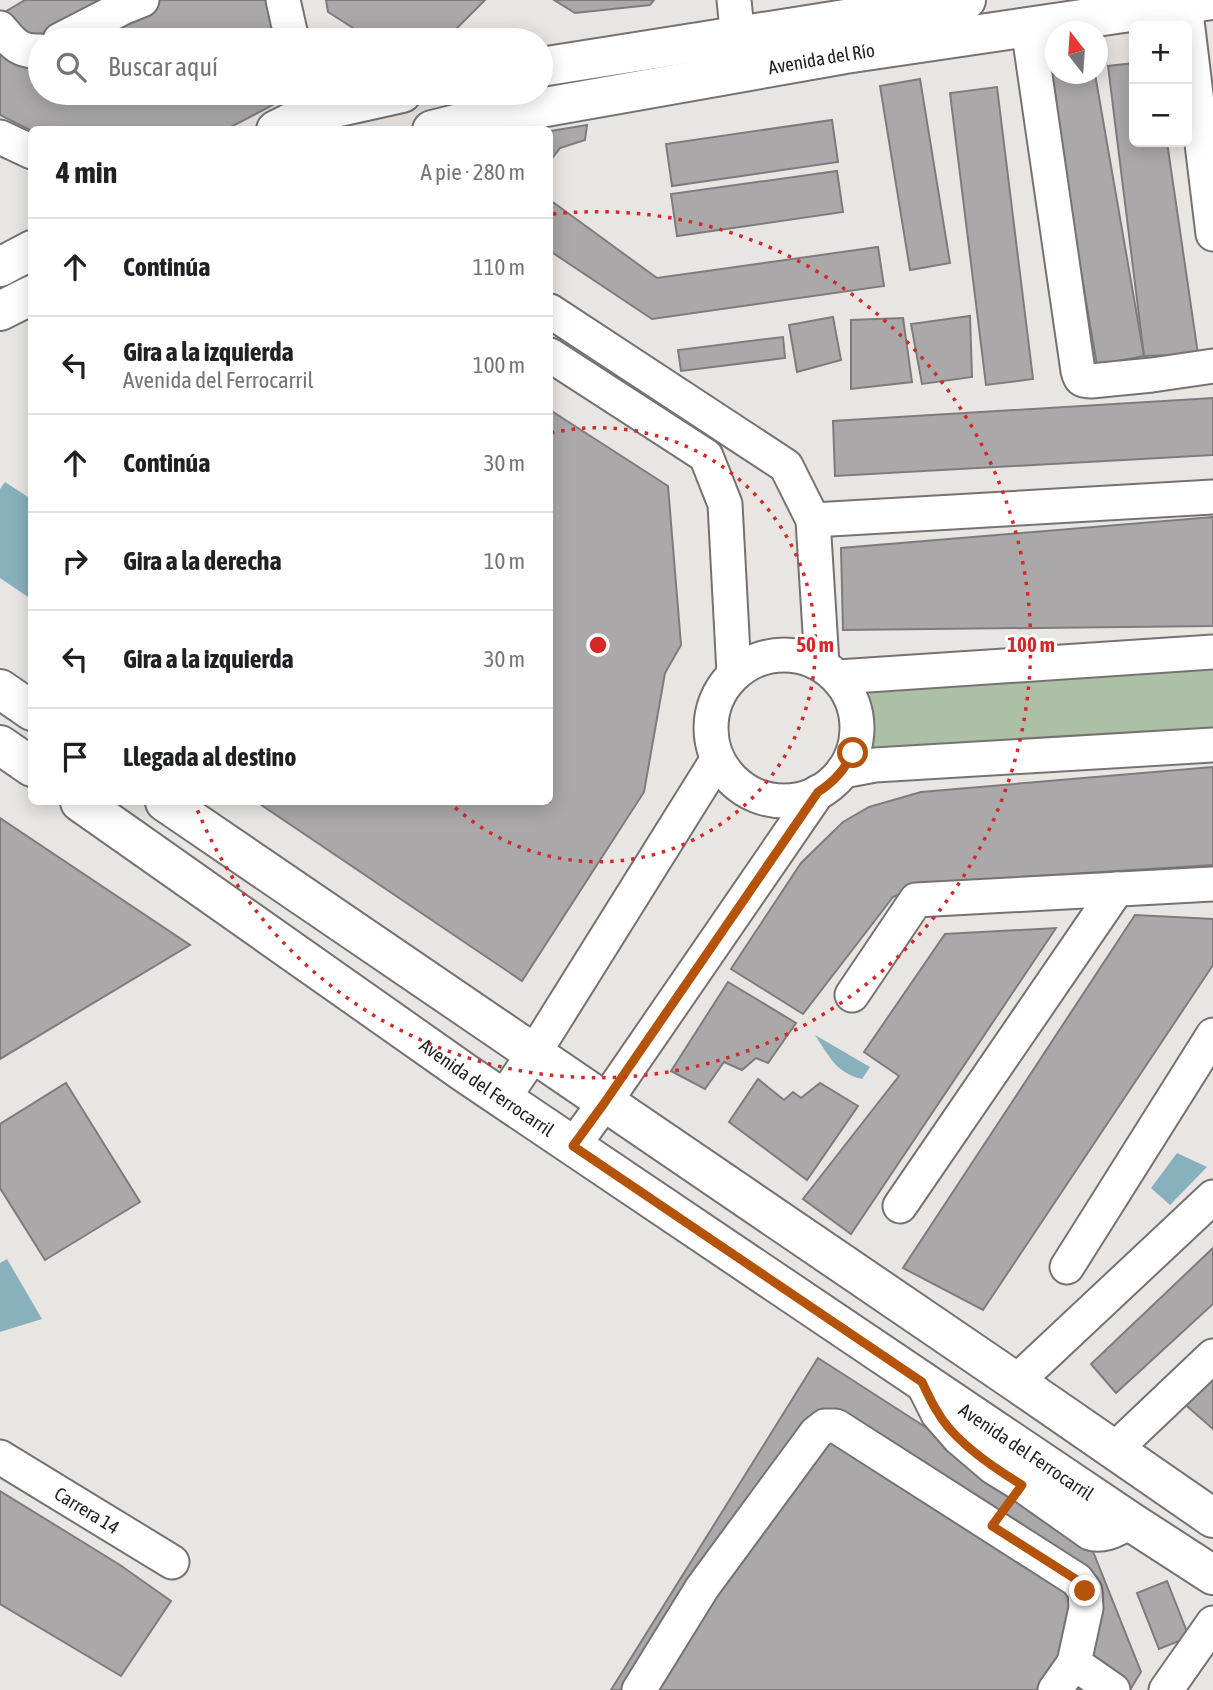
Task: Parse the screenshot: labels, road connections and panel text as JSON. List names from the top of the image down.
{
  "streets": {
    "main road": ["Avenida del Río", "Avenida del Ferrocarril"],
    "street": ["Carrera 14"]
  },
  "north": "top",
  "page": {
    "map_buttons": ["+", "−"],
    "search": "Buscar aquí",
    "heading": ["4 min", "A pie · 280 m"],
    "list": [
      ["Continúa", "110 m"],
      ["Gira a la izquierda", "Avenida del Ferrocarril", "100 m"],
      ["Continúa", "30 m"],
      ["Gira a la derecha", "10 m"],
      ["Gira a la izquierda", "30 m"],
      "Llegada al destino"
    ]
  },
  "rings": ["50 m", "100 m"]
}
